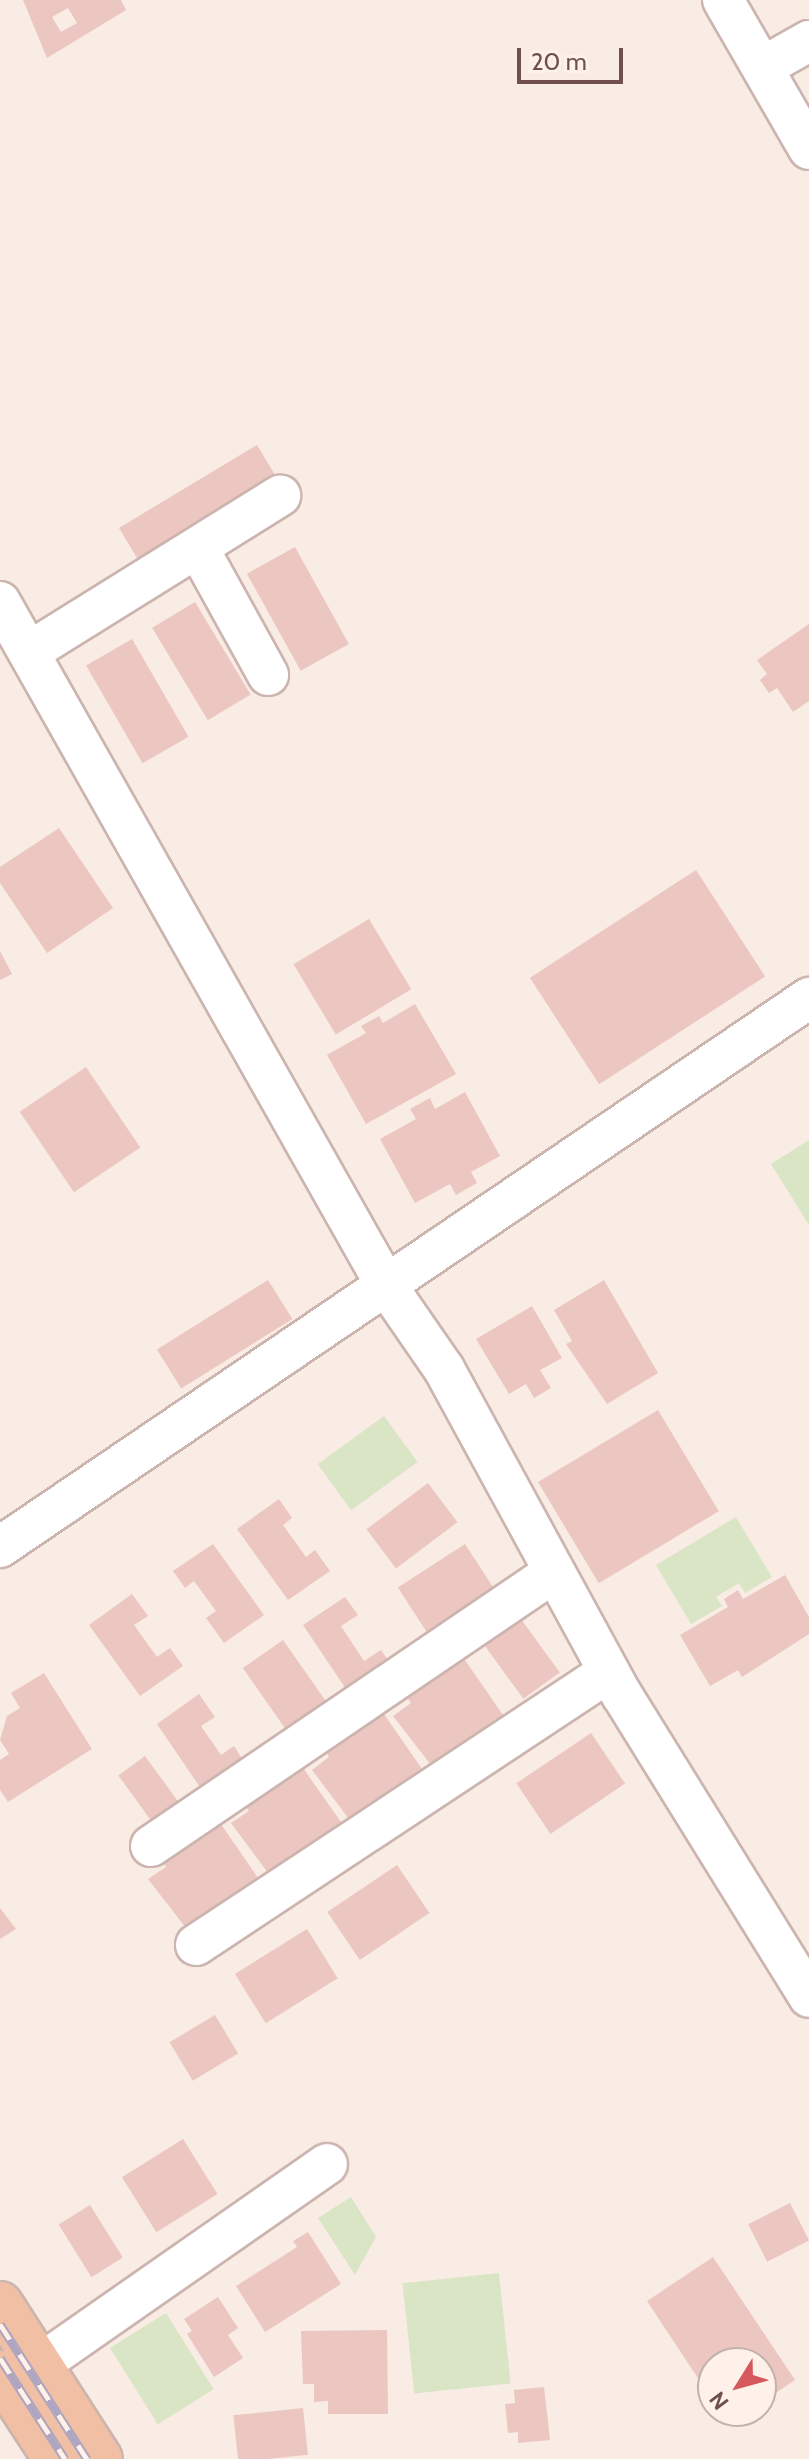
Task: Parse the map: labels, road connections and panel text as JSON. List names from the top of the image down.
{
  "scale_bar": "20 m",
  "north": "bottom left"
}
